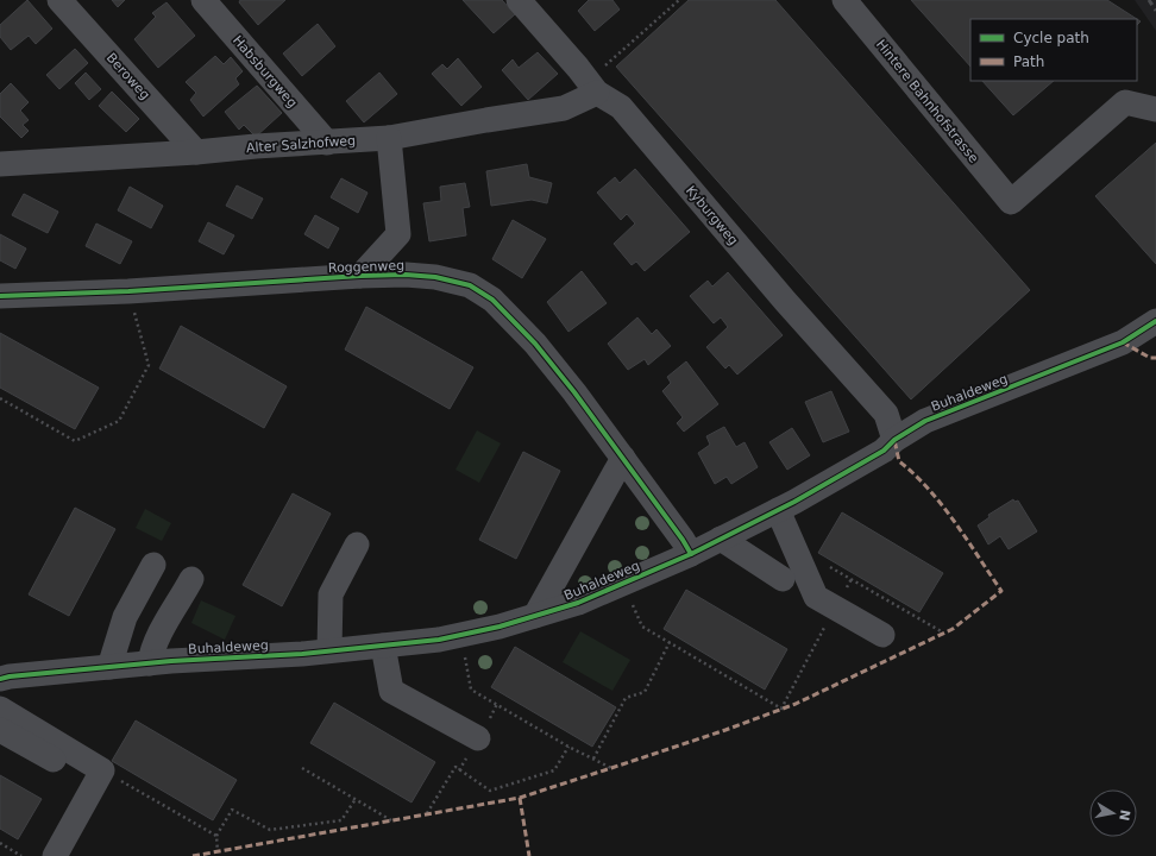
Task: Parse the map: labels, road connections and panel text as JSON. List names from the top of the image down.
{
  "streets": {
    "street": [
      "Habsburgweg",
      "Beroweg",
      "Hintere Bahnhofstrasse",
      "Alter Salzhofweg",
      "Kyburgweg",
      "Roggenweg",
      "Buhaldeweg"
    ]
  },
  "crossings": [
    ["Habsburgweg", "Alter Salzhofweg"],
    ["Beroweg", "Alter Salzhofweg"],
    ["Alter Salzhofweg", "Kyburgweg"],
    ["Alter Salzhofweg", "Roggenweg"],
    ["Kyburgweg", "Buhaldeweg"],
    ["Roggenweg", "Buhaldeweg"]
  ],
  "legend": ["Cycle path", "Path"],
  "north": "right"
}
